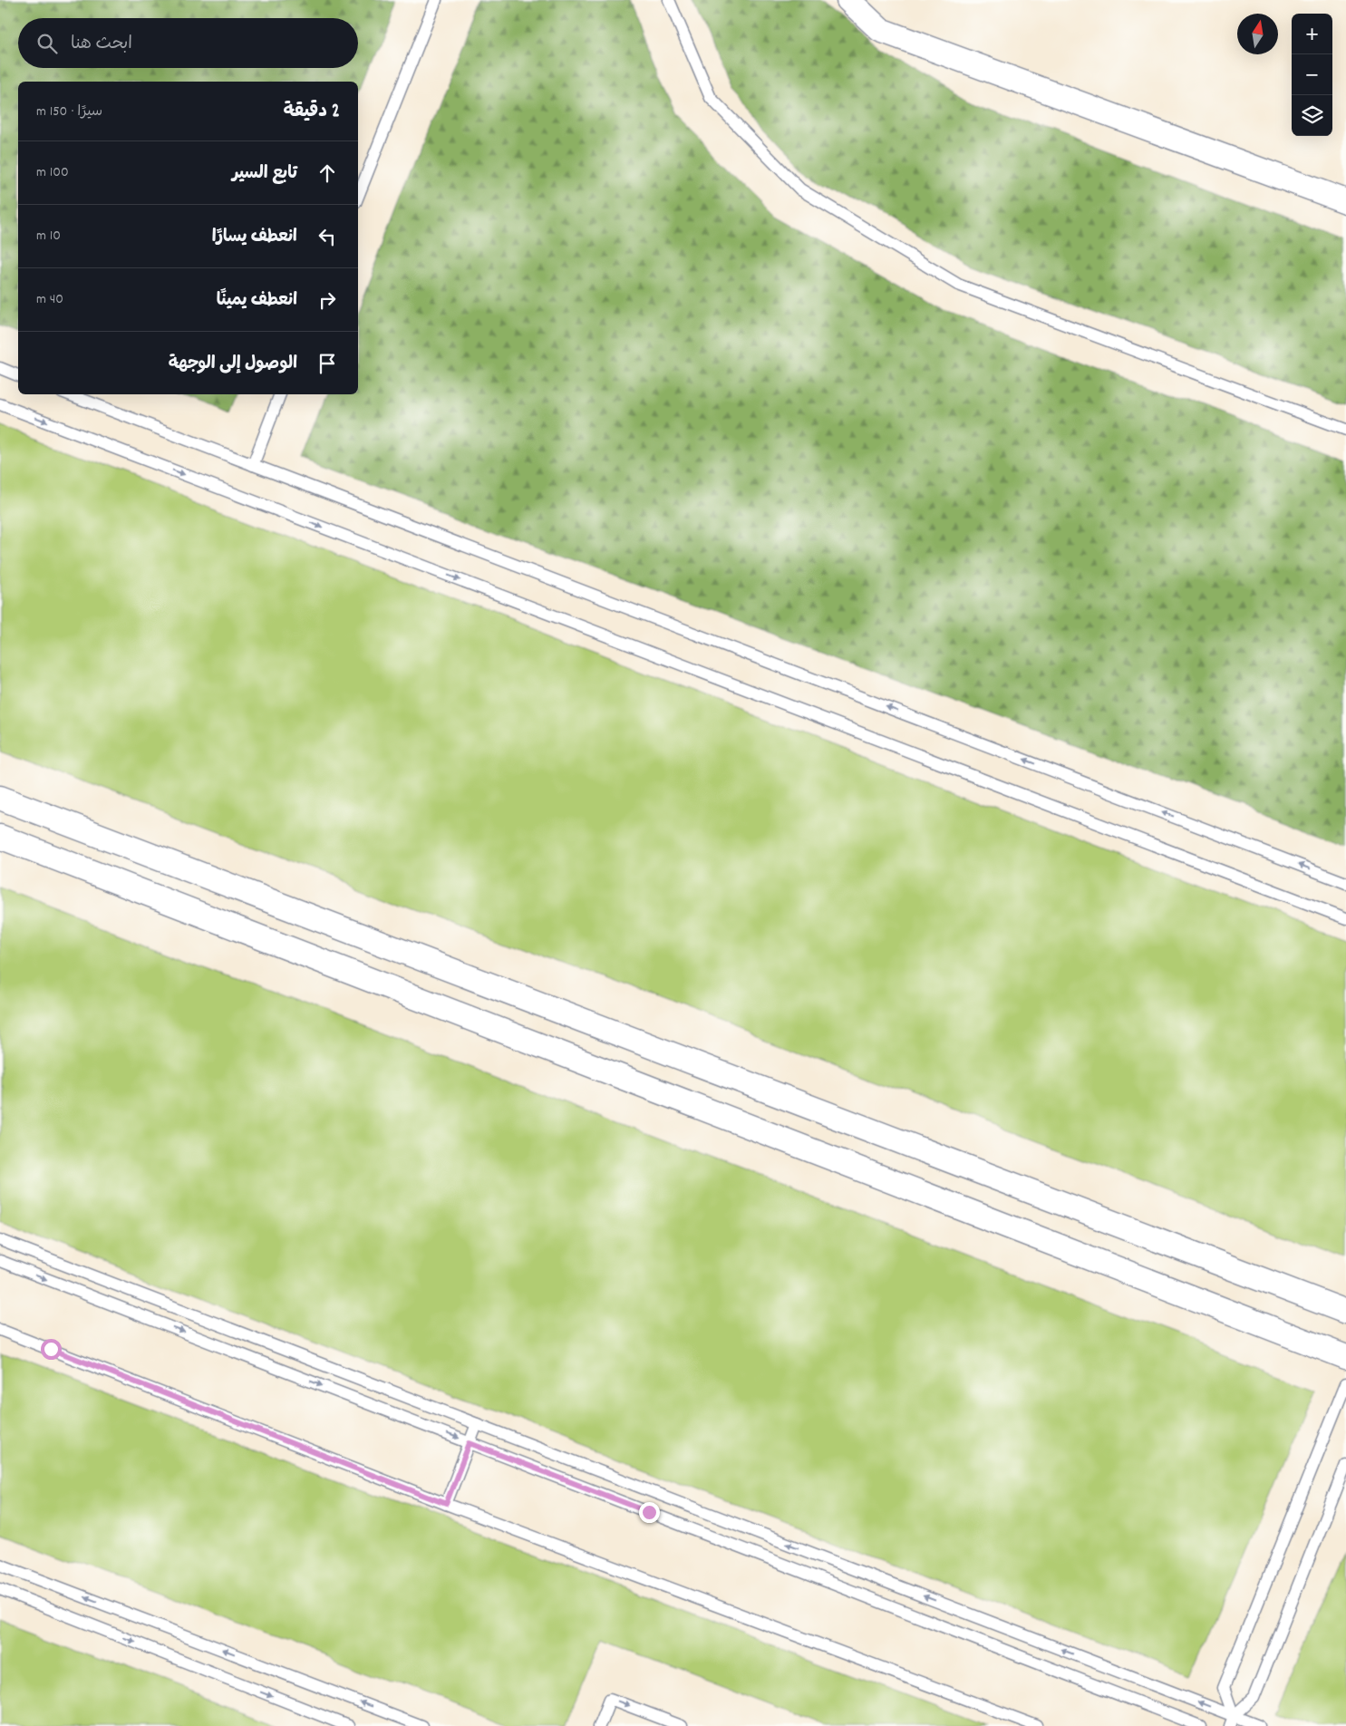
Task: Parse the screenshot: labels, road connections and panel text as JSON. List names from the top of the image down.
{
  "north": "top",
  "page": {
    "map_buttons": ["+", "−"],
    "search": "ابحث هنا",
    "heading": ["2 دقيقة", "سيرًا · 150 m"],
    "list": [
      ["تابع السير", "100 m"],
      ["انعطف يسارًا", "10 m"],
      ["انعطف يمينًا", "40 m"],
      "الوصول إلى الوجهة"
    ]
  }
}
